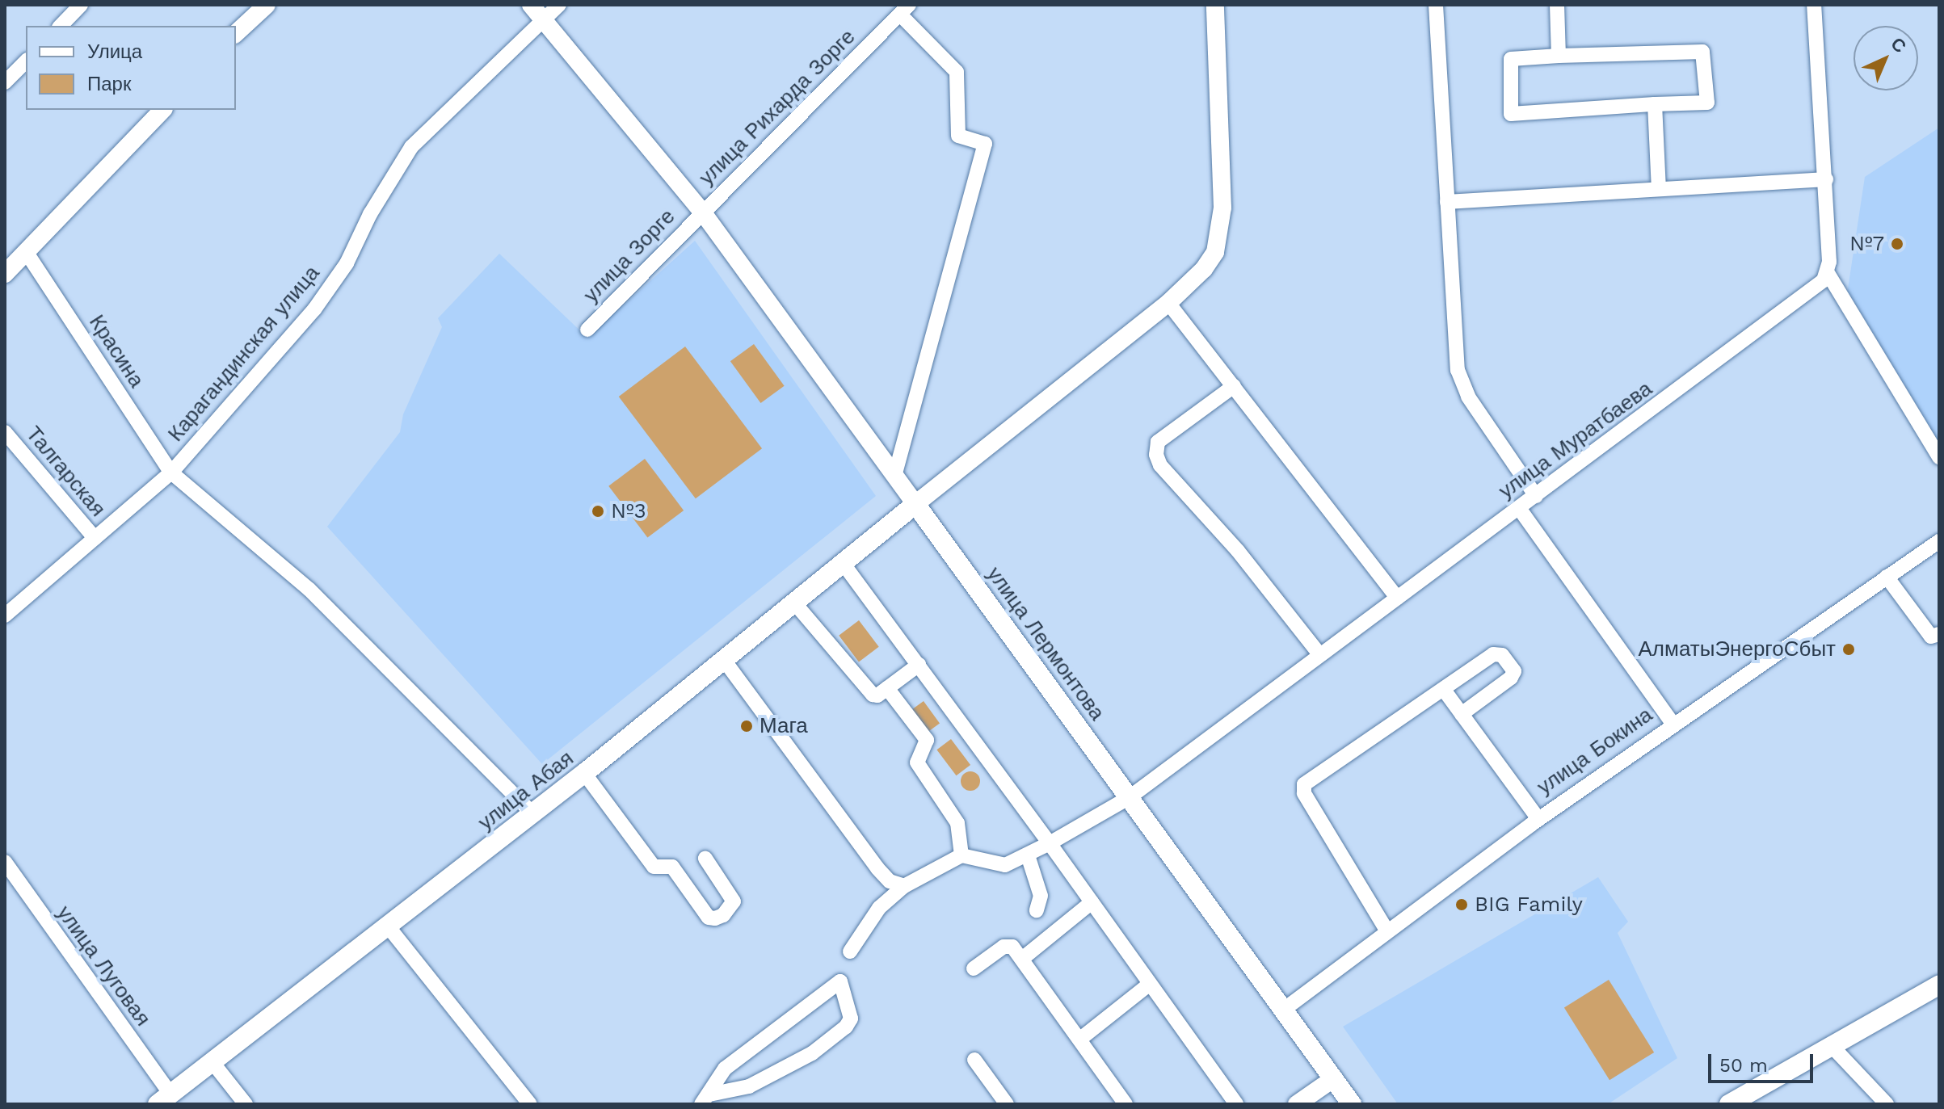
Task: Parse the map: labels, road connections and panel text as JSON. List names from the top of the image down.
{
  "streets": {
    "main road": ["улица Лермонтова", "улица Абая"],
    "street": [
      "улица Рихарда Зорге",
      "улица Зорге",
      "Красина",
      "Карагандинская улица",
      "улица Муратбаева",
      "Талгарская",
      "улица Бокина",
      "улица Луговая"
    ]
  },
  "crossings": [
    ["улица Рихарда Зорге", "улица Зорге"],
    ["улица Рихарда Зорге", "улица Лермонтова"],
    ["улица Зорге", "улица Лермонтова"],
    ["Красина", "Карагандинская улица"],
    ["Красина", "улица Абая"],
    ["Карагандинская улица", "Талгарская"],
    ["Карагандинская улица", "улица Лермонтова"],
    ["улица Муратбаева", "улица Лермонтова"],
    ["улица Лермонтова", "улица Бокина"],
    ["улица Лермонтова", "улица Абая"],
    ["улица Абая", "улица Луговая"]
  ],
  "places": [
    "№7",
    "№3",
    "АлматыЭнергоСбыт",
    "Мага",
    "BIG Family"
  ],
  "legend": ["Улица", "Парк"],
  "scale_bar": "50 m",
  "north": "top right"
}
